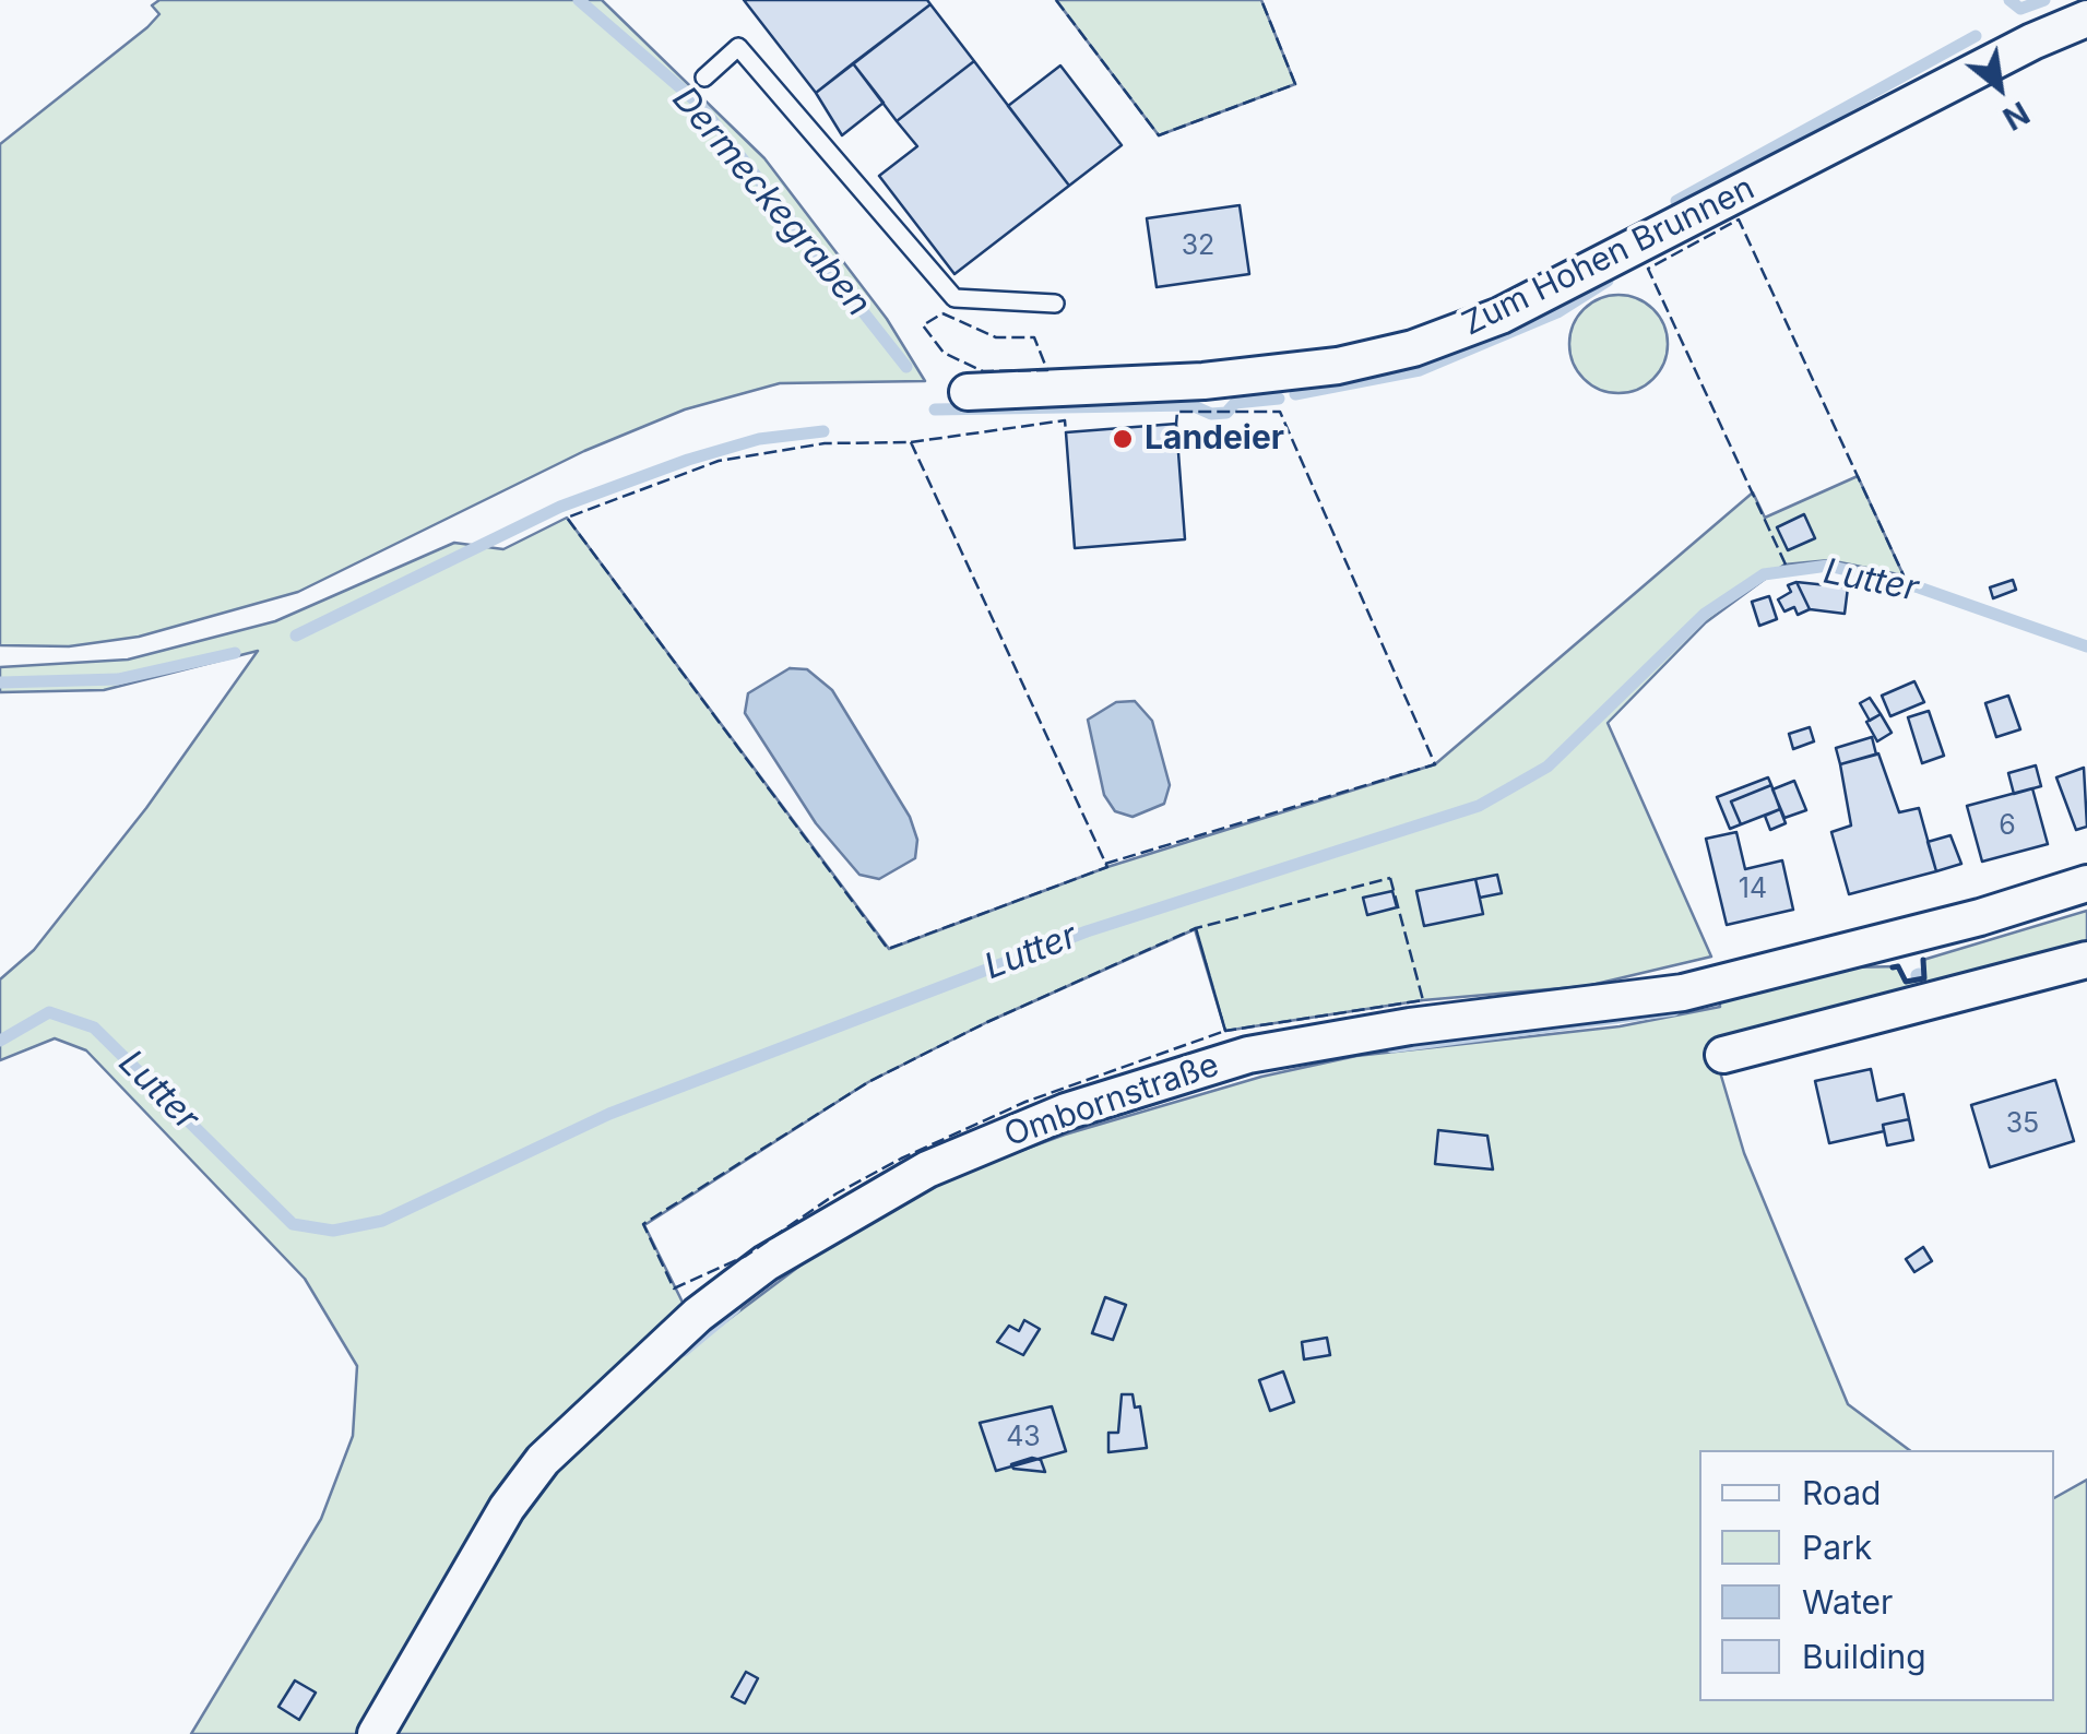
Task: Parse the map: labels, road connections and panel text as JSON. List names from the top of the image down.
{
  "streets": {
    "street": ["Zum Hohen Brunnen", "Ombornstraße"]
  },
  "water": ["Dermeckegraben", "Lutter"],
  "places": ["Landeier"],
  "house_numbers": [
    "32",
    "6",
    "14",
    "35",
    "43"
  ],
  "legend": [
    "Road",
    "Park",
    "Water",
    "Building"
  ],
  "north": "bottom right"
}
